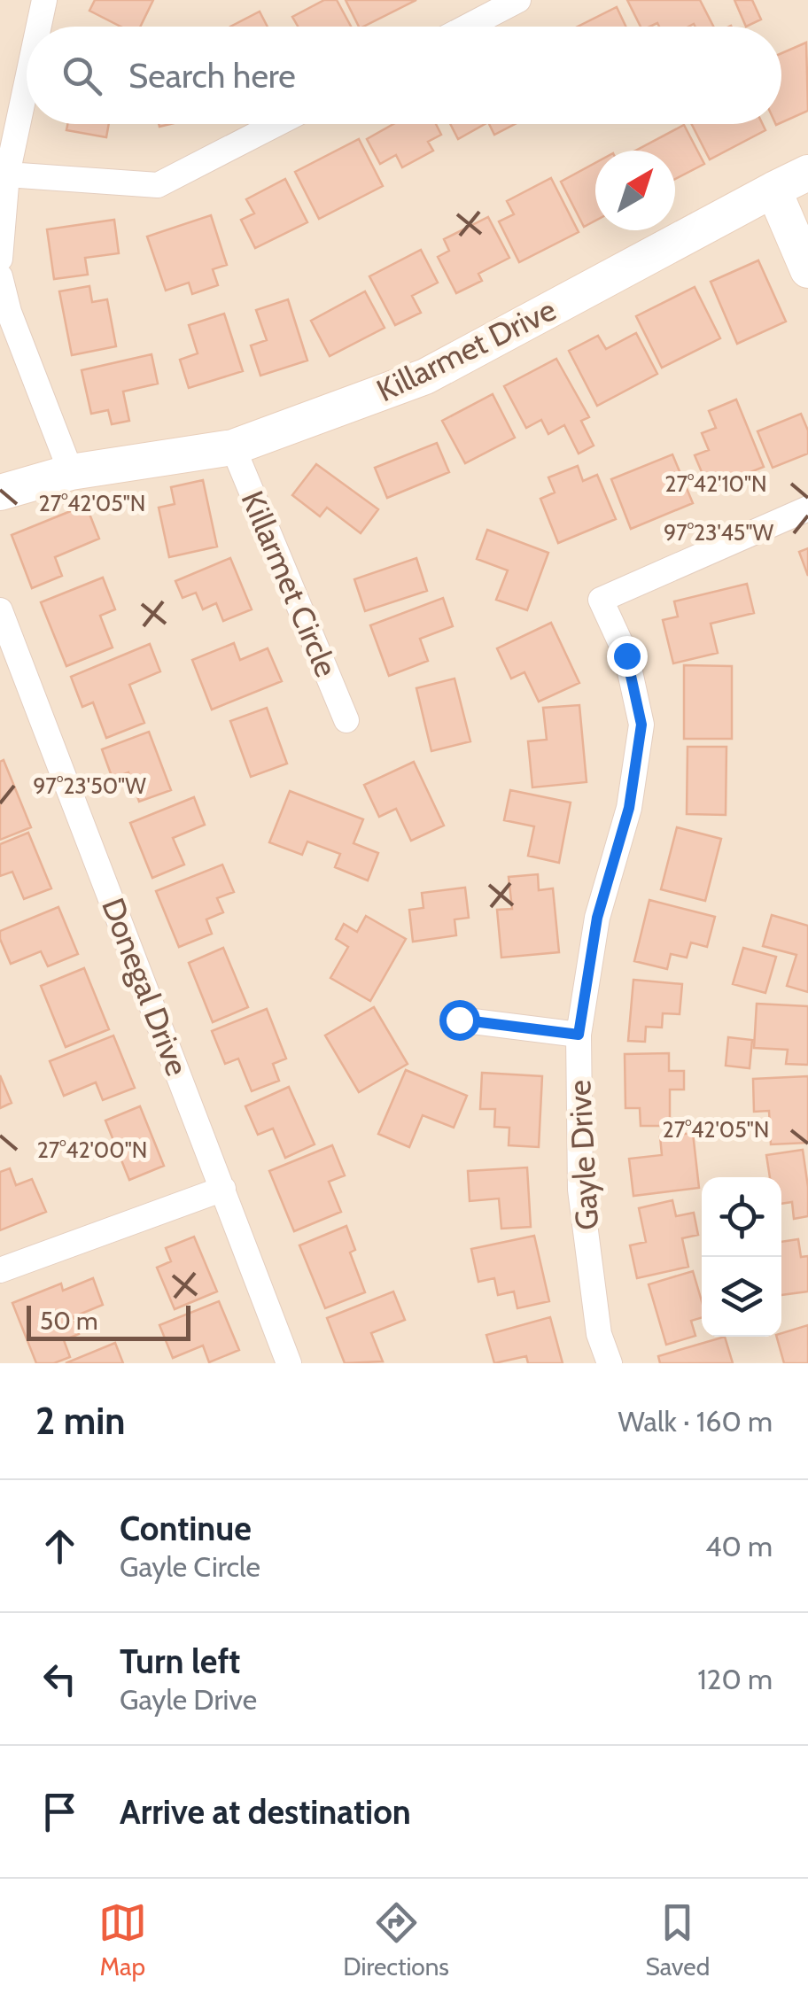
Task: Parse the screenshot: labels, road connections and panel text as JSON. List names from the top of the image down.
{
  "streets": {
    "street": [
      "Killarmet Drive",
      "Killarmet Circle",
      "Donegal Drive",
      "Gayle Drive"
    ]
  },
  "crossings": [
    ["Killarmet Drive", "Killarmet Circle"]
  ],
  "scale_bar": "50 m",
  "north": "top right",
  "page": {
    "search": "Search here",
    "scale": "50 m",
    "heading": ["2 min", "Walk · 160 m"],
    "list": [
      ["Continue", "Gayle Circle", "40 m"],
      ["Turn left", "Gayle Drive", "120 m"],
      "Arrive at destination"
    ],
    "nav": ["Map", "Directions", "Saved"]
  },
  "coordinates": [
    "27°42'10\"N",
    "27°42'05\"N",
    "97°23'45\"W",
    "97°23'50\"W",
    "27°42'00\"N"
  ]
}
